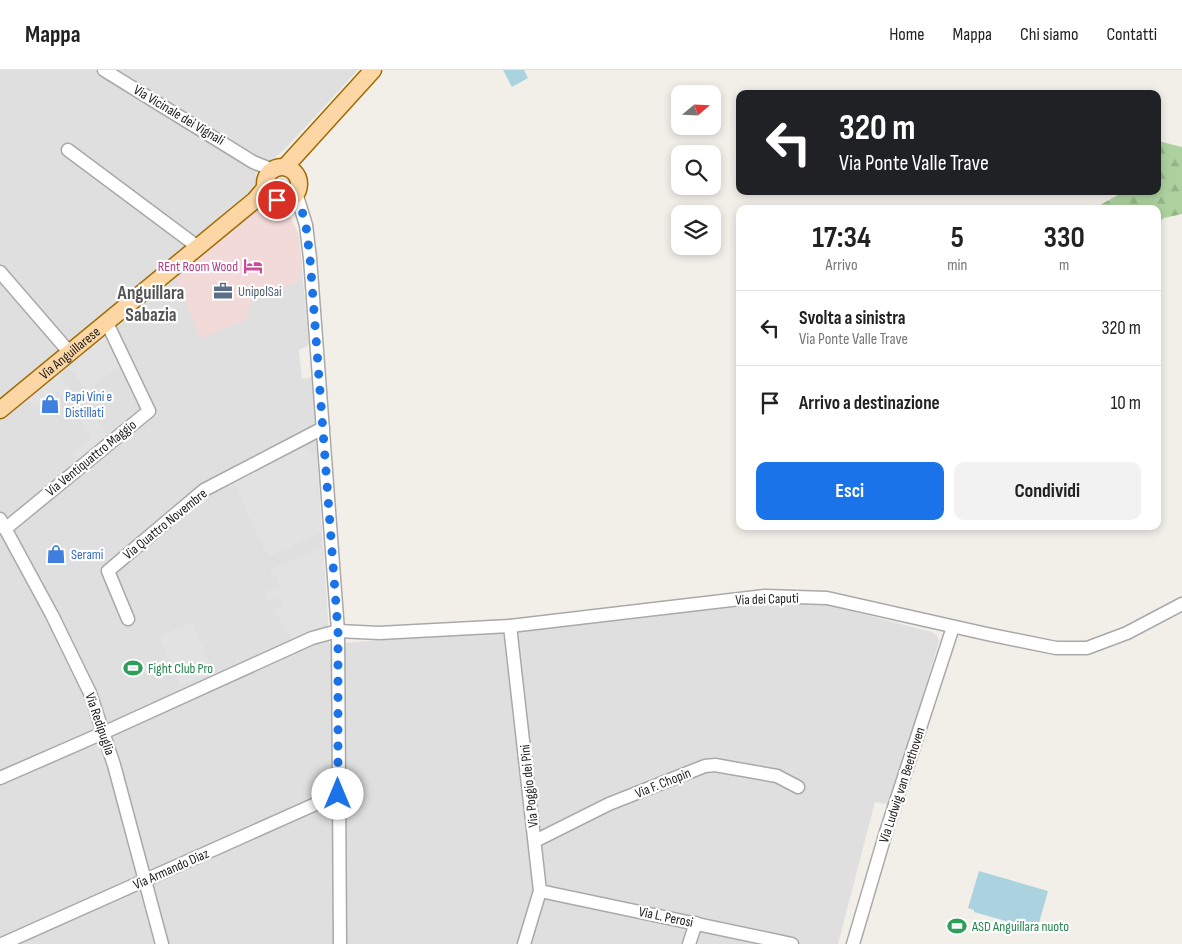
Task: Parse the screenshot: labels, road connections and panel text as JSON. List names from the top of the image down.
{
  "streets": {
    "main road": ["Via Anguillarese"],
    "street": [
      "Via Vicinale dei Vignali",
      "Via Ventiquattro Maggio",
      "Via Quattro Novembre",
      "Via dei Caputi",
      "Via Redipuglia",
      "Via F. Chopin",
      "Via Ludwig van Beethoven",
      "Via Poggio dei Pini",
      "Via Armando Diaz",
      "Via L. Perosi"
    ]
  },
  "crossings": [
    ["Via Vicinale dei Vignali", "Via Anguillarese"],
    ["Via Anguillarese", "Via Ventiquattro Maggio"],
    ["Via Ventiquattro Maggio", "Via Redipuglia"],
    ["Via dei Caputi", "Via Redipuglia"],
    ["Via dei Caputi", "Via Ludwig van Beethoven"],
    ["Via dei Caputi", "Via Poggio dei Pini"],
    ["Via Redipuglia", "Via Armando Diaz"],
    ["Via F. Chopin", "Via Poggio dei Pini"],
    ["Via Poggio dei Pini", "Via L. Perosi"]
  ],
  "districts": ["Anguillara Sabazia"],
  "places": {
    "hotel": ["REnt Room Wood"],
    "office": ["UnipolSai"],
    "shop": ["Papi Vini e Distillati", "Serami"],
    "sports": ["Fight Club Pro", "ASD Anguillara nuoto"]
  },
  "north": "right",
  "page": {
    "header": "Mappa",
    "nav": [
      "Home",
      "Mappa",
      "Chi siamo",
      "Contatti"
    ],
    "turn": ["320 m", "Via Ponte Valle Trave"],
    "eta": [
      "17:34",
      "Arrivo",
      "5",
      "min",
      "330",
      "m"
    ],
    "list": [
      {
        "name": "Svolta a sinistra",
        "note": "Via Ponte Valle Trave",
        "value": "320 m"
      },
      {
        "name": "Arrivo a destinazione",
        "value": "10 m"
      }
    ],
    "buttons": ["Esci", "Condividi"]
  }
}
